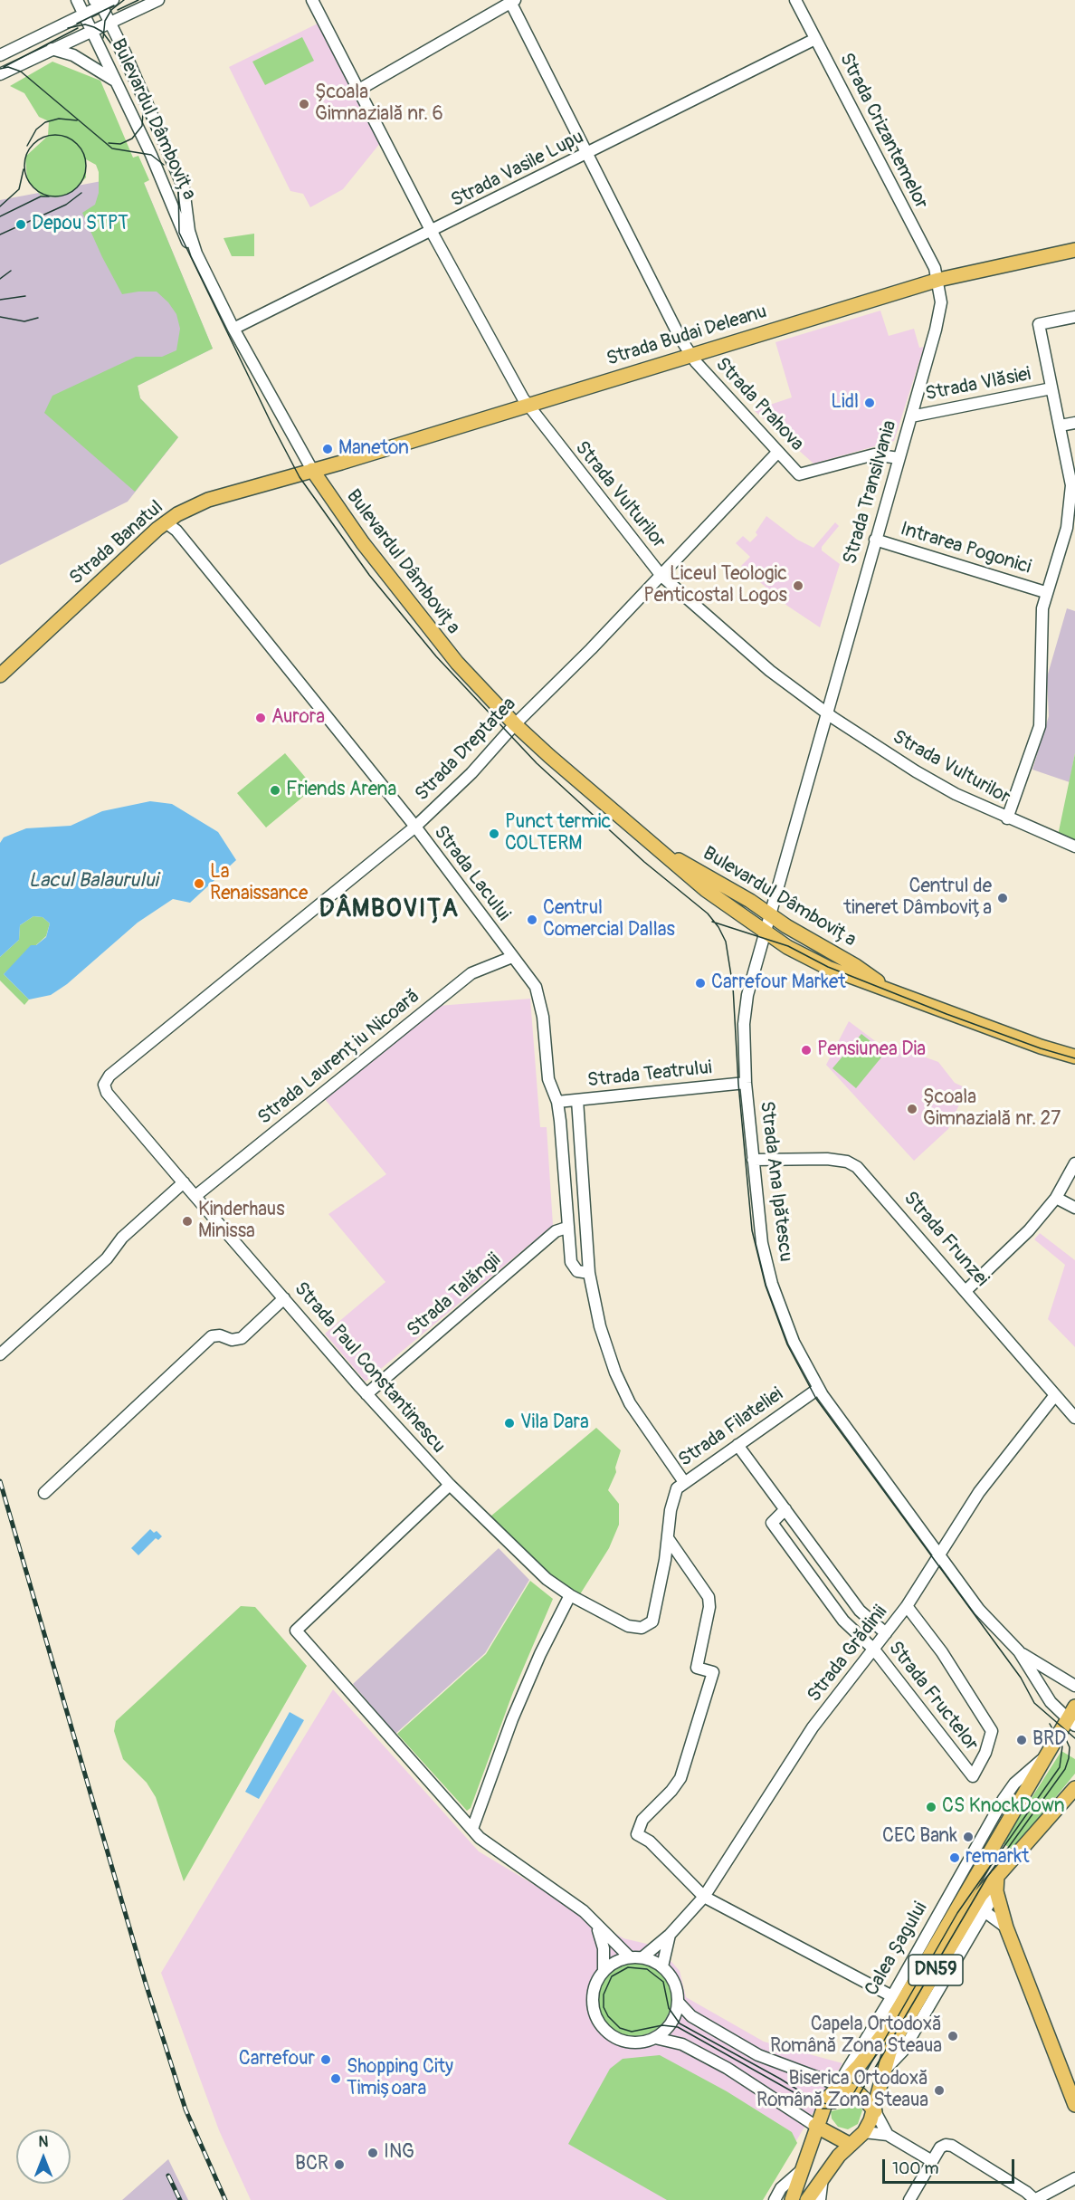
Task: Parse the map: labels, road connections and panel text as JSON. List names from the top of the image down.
{
  "streets": {
    "main road": [
      "Bulevardul Dâmbovița",
      "Strada Budai Deleanu",
      "Strada Banatul",
      "Calea Șagului",
      "DN59"
    ],
    "street": [
      "Strada Crizantemelor",
      "Strada Vasile Lupu",
      "Strada Vlăsiei",
      "Strada Prahova",
      "Strada Transilvania",
      "Strada Vulturilor",
      "Intrarea Pogonici",
      "Strada Dreptatea",
      "Strada Lacului",
      "Strada Laurențiu Nicoară",
      "Strada Teatrului",
      "Strada Ana Ipătescu",
      "Strada Frunzei",
      "Strada Talăngii",
      "Strada Paul Constantinescu",
      "Strada Filateliei",
      "Strada Grădinii",
      "Strada Fructelor"
    ]
  },
  "crossings": [
    ["Bulevardul Dâmbovița", "Strada Vasile Lupu"],
    ["Bulevardul Dâmbovița", "Strada Budai Deleanu"],
    ["Bulevardul Dâmbovița", "Strada Banatul"],
    ["Bulevardul Dâmbovița", "Strada Dreptatea"],
    ["Bulevardul Dâmbovița", "Strada Ana Ipătescu"],
    ["Strada Crizantemelor", "Strada Vasile Lupu"],
    ["Strada Crizantemelor", "Strada Budai Deleanu"],
    ["Strada Crizantemelor", "Strada Transilvania"],
    ["Strada Vasile Lupu", "Strada Prahova"],
    ["Strada Vasile Lupu", "Strada Vulturilor"],
    ["Strada Budai Deleanu", "Strada Prahova"],
    ["Strada Budai Deleanu", "Strada Transilvania"],
    ["Strada Budai Deleanu", "Strada Vulturilor"],
    ["Strada Budai Deleanu", "Strada Banatul"],
    ["Strada Vlăsiei", "Strada Transilvania"],
    ["Strada Prahova", "Strada Transilvania"],
    ["Strada Prahova", "Strada Dreptatea"],
    ["Strada Transilvania", "Strada Vulturilor"],
    ["Strada Transilvania", "Intrarea Pogonici"],
    ["Strada Transilvania", "Strada Ana Ipătescu"],
    ["Strada Vulturilor", "Strada Dreptatea"],
    ["Strada Vulturilor", "Strada Ana Ipătescu"],
    ["Strada Banatul", "Strada Lacului"],
    ["Strada Dreptatea", "Strada Lacului"],
    ["Strada Dreptatea", "Strada Paul Constantinescu"],
    ["Strada Lacului", "Strada Laurențiu Nicoară"],
    ["Strada Lacului", "Strada Teatrului"],
    ["Strada Lacului", "Strada Talăngii"],
    ["Strada Laurențiu Nicoară", "Strada Paul Constantinescu"],
    ["Strada Teatrului", "Strada Ana Ipătescu"],
    ["Strada Ana Ipătescu", "Strada Frunzei"],
    ["Strada Ana Ipătescu", "Strada Filateliei"],
    ["Strada Ana Ipătescu", "Strada Grădinii"],
    ["Strada Ana Ipătescu", "Calea Șagului"],
    ["Strada Ana Ipătescu", "DN59"],
    ["Strada Frunzei", "Strada Grădinii"],
    ["Strada Talăngii", "Strada Paul Constantinescu"],
    ["Strada Paul Constantinescu", "Strada Filateliei"],
    ["Strada Filateliei", "Strada Fructelor"],
    ["Strada Grădinii", "Strada Fructelor"],
    ["Calea Șagului", "DN59"]
  ],
  "districts": ["DÂMBOVIȚA"],
  "water": ["Lacul Balaurului"],
  "places": [
    "Școala Gimnazială nr. 6",
    "Depou STPT",
    "Lidl",
    "Maneton",
    "Liceul Teologic Penticostal Logos",
    "Aurora",
    "Friends Arena",
    "Punct termic COLTERM",
    "La Renaissance",
    "Centrul de tineret Dâmbovița",
    "Centrul Comercial Dallas",
    "Carrefour Market",
    "Pensiunea Dia",
    "Școala Gimnazială nr. 27",
    "Kinderhaus Minissa",
    "Vila Dara",
    "BRD",
    "CS KnockDown",
    "CEC Bank",
    "remarkt",
    "Capela Ortodoxă Română Zona Steaua",
    "Carrefour",
    "Shopping City Timișoara",
    "Biserica Ortodoxă Română Zona Steaua",
    "ING",
    "BCR"
  ],
  "scale_bar": "100 m",
  "north": "top"
}
